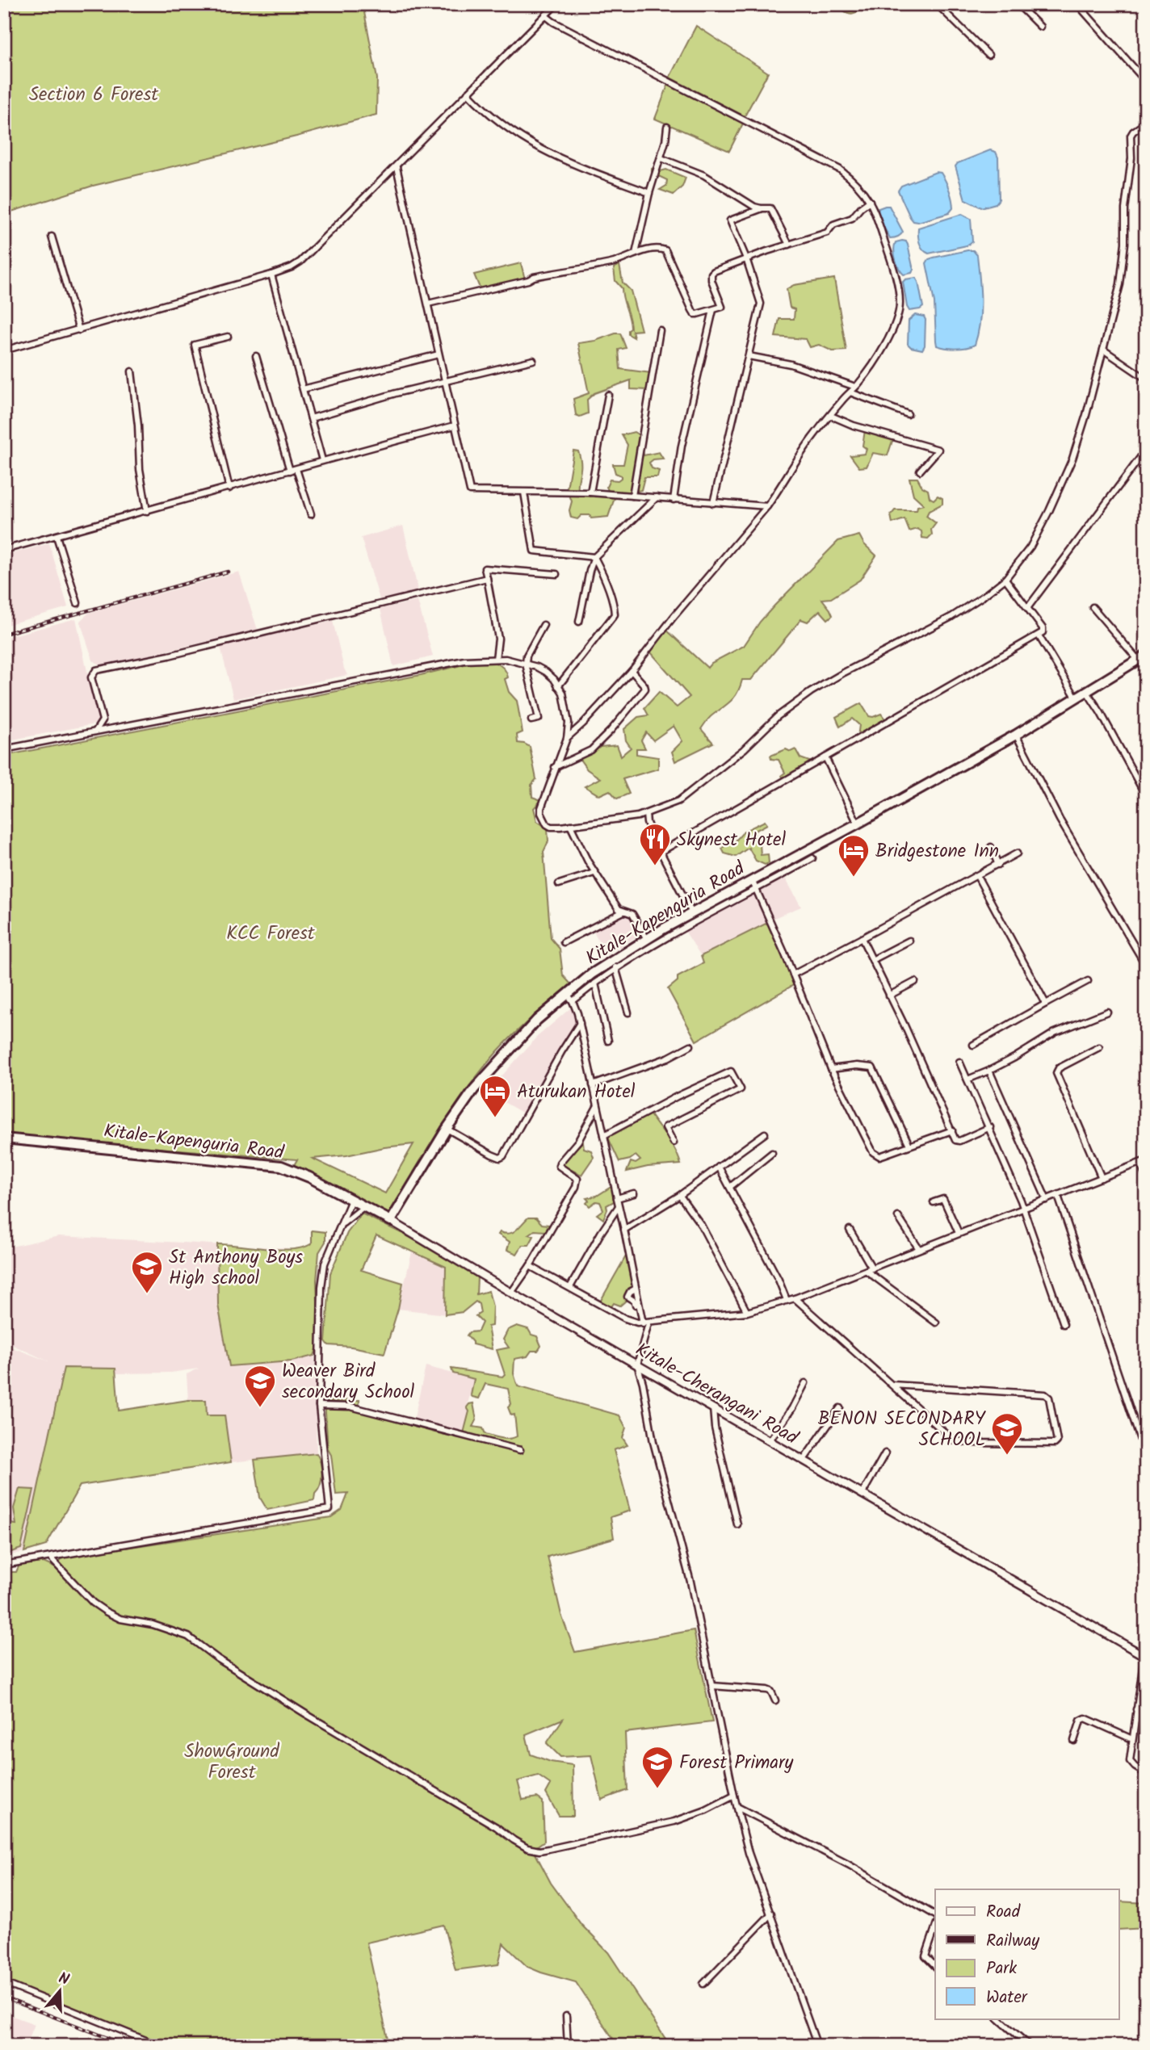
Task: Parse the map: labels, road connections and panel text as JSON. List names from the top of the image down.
{
  "streets": {
    "highway": ["Kitale-Kapenguria Road"],
    "main road": ["Kitale-Cherangani Road"]
  },
  "crossings": [
    ["Kitale-Kapenguria Road", "Kitale-Cherangani Road"]
  ],
  "parks": ["Section 6 Forest", "KCC Forest", "ShowGround Forest"],
  "places": {
    "restaurant": ["Skynest Hotel"],
    "hotel": ["Bridgestone Inn", "Aturukan Hotel"],
    "school or university": [
      "St Anthony Boys High school",
      "Weaver Bird secondary School",
      "BENON SECONDARY SCHOOL",
      "Forest Primary"
    ]
  },
  "legend": [
    "Road",
    "Railway",
    "Park",
    "Water"
  ],
  "north": "top"
}
